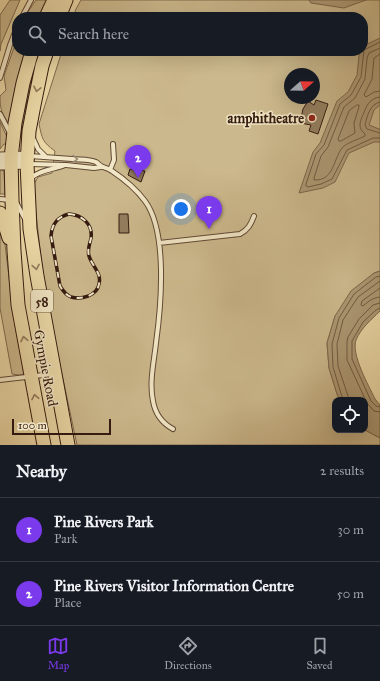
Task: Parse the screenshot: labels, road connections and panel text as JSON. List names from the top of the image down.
{
  "streets": {
    "highway": ["58", "Gympie Road"]
  },
  "places": ["amphitheatre"],
  "scale_bar": "100 m",
  "north": "right",
  "page": {
    "search": "Search here",
    "pins": ["2", "1"],
    "scale": "100 m",
    "heading": ["Nearby", "2 results"],
    "list": [
      {
        "mark": "1",
        "name": "Pine Rivers Park",
        "note": "Park",
        "value": "30 m"
      },
      {
        "mark": "2",
        "name": "Pine Rivers Visitor Information Centre",
        "note": "Place",
        "value": "50 m"
      }
    ],
    "nav": ["Map", "Directions", "Saved"]
  }
}
